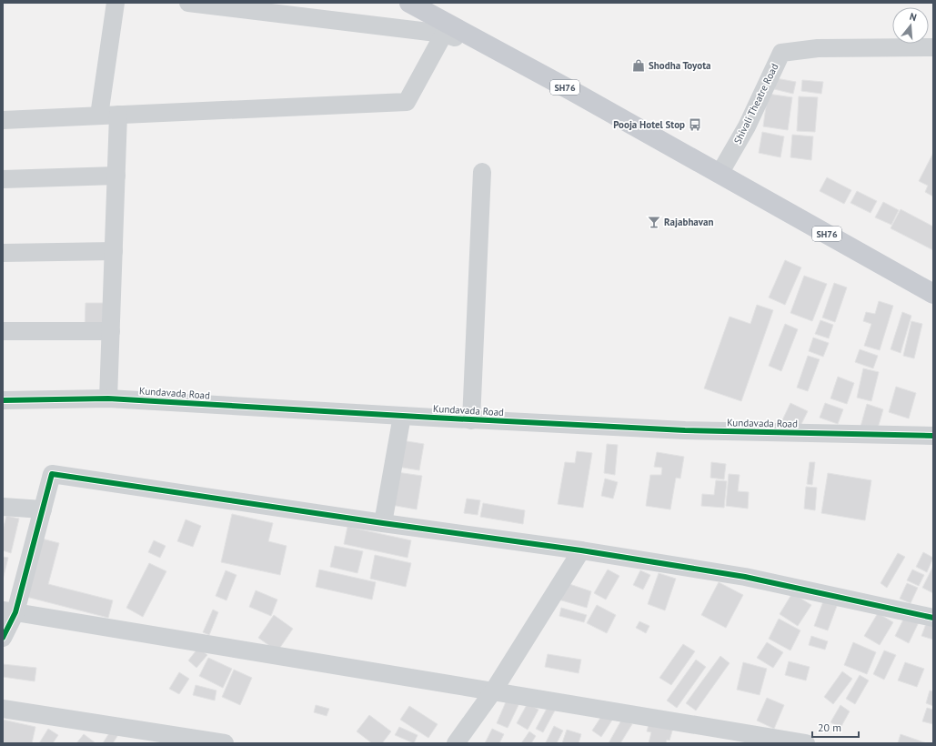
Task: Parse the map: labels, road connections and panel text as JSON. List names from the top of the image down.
{
  "streets": {
    "main road": ["SH76"],
    "street": ["Shivali Theatre Road", "Kundavada Road"]
  },
  "crossings": [
    ["SH76", "Shivali Theatre Road"]
  ],
  "places": {
    "shop": ["Shodha Toyota"],
    "bus stop": ["Pooja Hotel Stop"],
    "bar": ["Rajabhavan"]
  },
  "scale_bar": "20 m",
  "north": "top"
}
